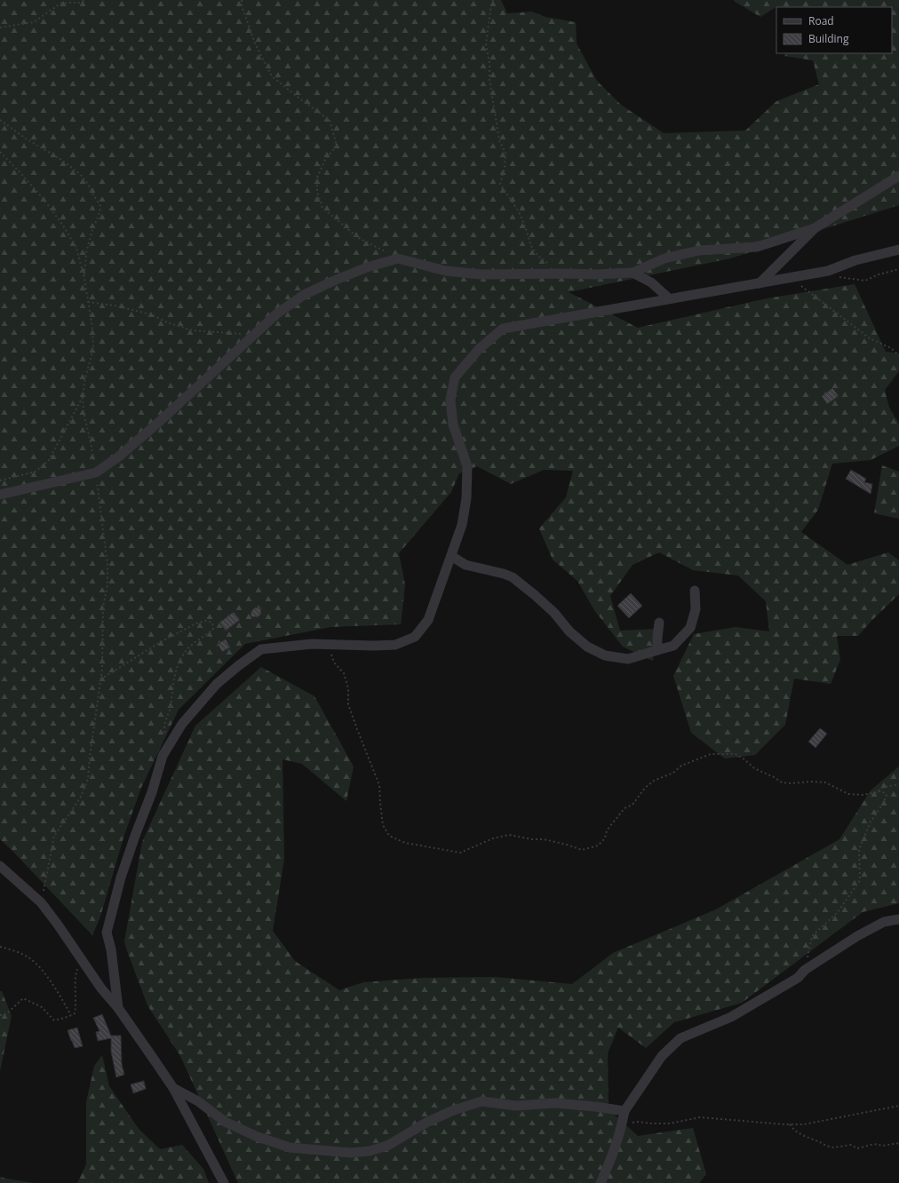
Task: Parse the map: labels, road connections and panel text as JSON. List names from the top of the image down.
{
  "legend": ["Road", "Building"]
}
